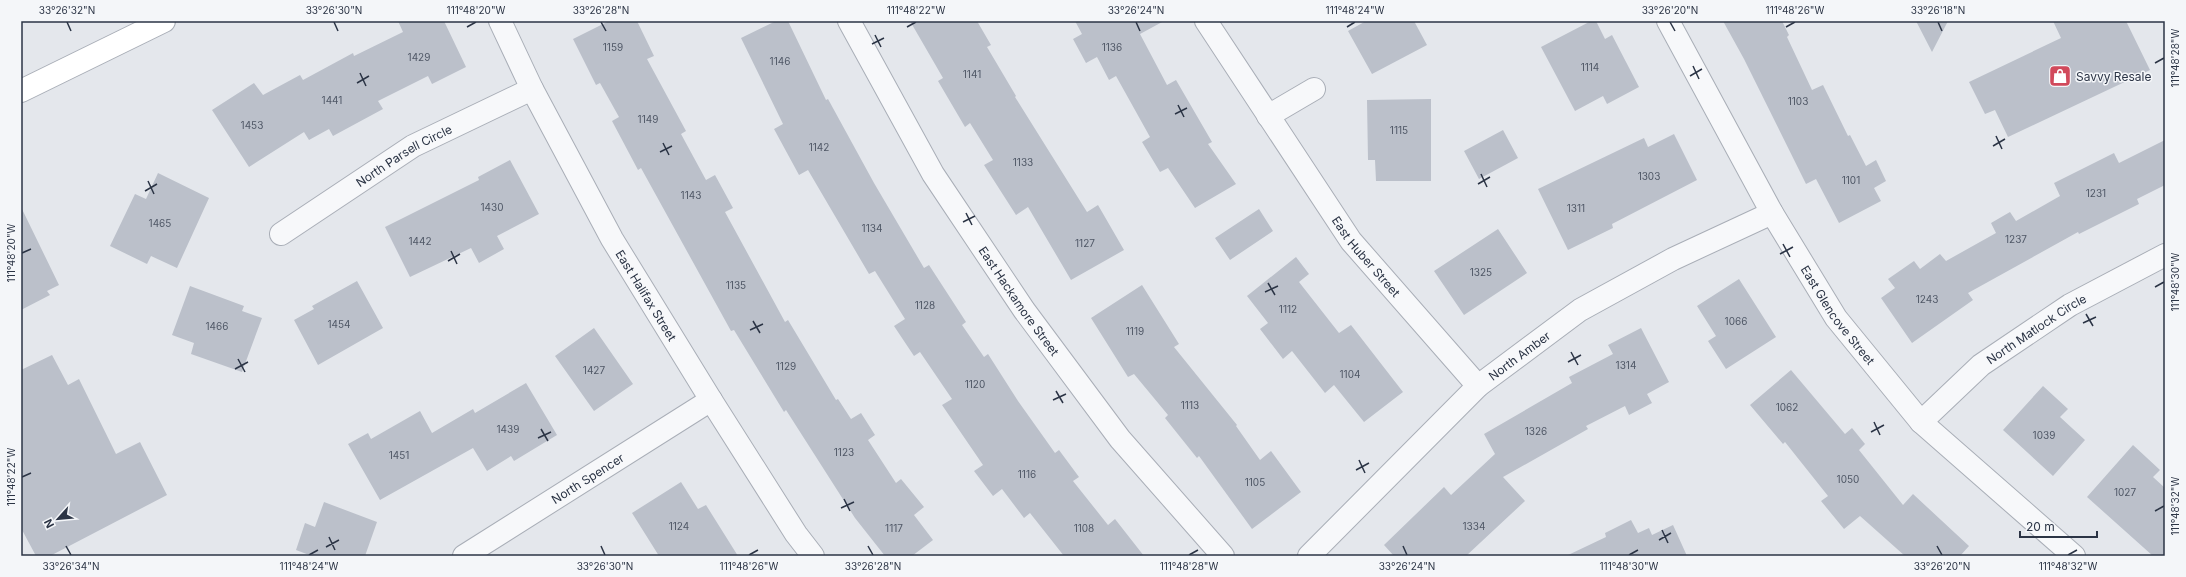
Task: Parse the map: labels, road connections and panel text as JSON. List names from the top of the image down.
{
  "streets": {
    "street": [
      "North Parsell Circle",
      "East Huber Street",
      "East Halifax Street",
      "East Hackamore Street",
      "East Glencove Street",
      "North Matlock Circle",
      "North Amber",
      "North Spencer"
    ]
  },
  "crossings": [
    ["North Parsell Circle", "East Halifax Street"],
    ["East Huber Street", "North Amber"],
    ["East Halifax Street", "North Spencer"],
    ["East Glencove Street", "North Matlock Circle"],
    ["East Glencove Street", "North Amber"]
  ],
  "places": {
    "shop": ["Savvy Resale"]
  },
  "house_numbers": [
    "1159",
    "1136",
    "1429",
    "1146",
    "1114",
    "1141",
    "1441",
    "1103",
    "1149",
    "1453",
    "1115",
    "1142",
    "1133",
    "1303",
    "1101",
    "1231",
    "1143",
    "1430",
    "1311",
    "1465",
    "1134",
    "1237",
    "1442",
    "1127",
    "1325",
    "1135",
    "1243",
    "1128",
    "1112",
    "1066",
    "1454",
    "1466",
    "1119",
    "1314",
    "1129",
    "1427",
    "1104",
    "1120",
    "1113",
    "1062",
    "1439",
    "1326",
    "1039",
    "1123",
    "1451",
    "1116",
    "1050",
    "1105",
    "1027",
    "1124",
    "1334",
    "1117",
    "1108"
  ],
  "scale_bar": "20 m",
  "north": "bottom left",
  "coordinates": [
    "33°26'32\"N",
    "33°26'30\"N",
    "111°48'20\"W",
    "33°26'28\"N",
    "111°48'22\"W",
    "33°26'24\"N",
    "111°48'24\"W",
    "33°26'20\"N",
    "111°48'26\"W",
    "33°26'18\"N",
    "111°48'28\"W",
    "111°48'30\"W",
    "111°48'32\"W",
    "33°26'34\"N"
  ]
}
